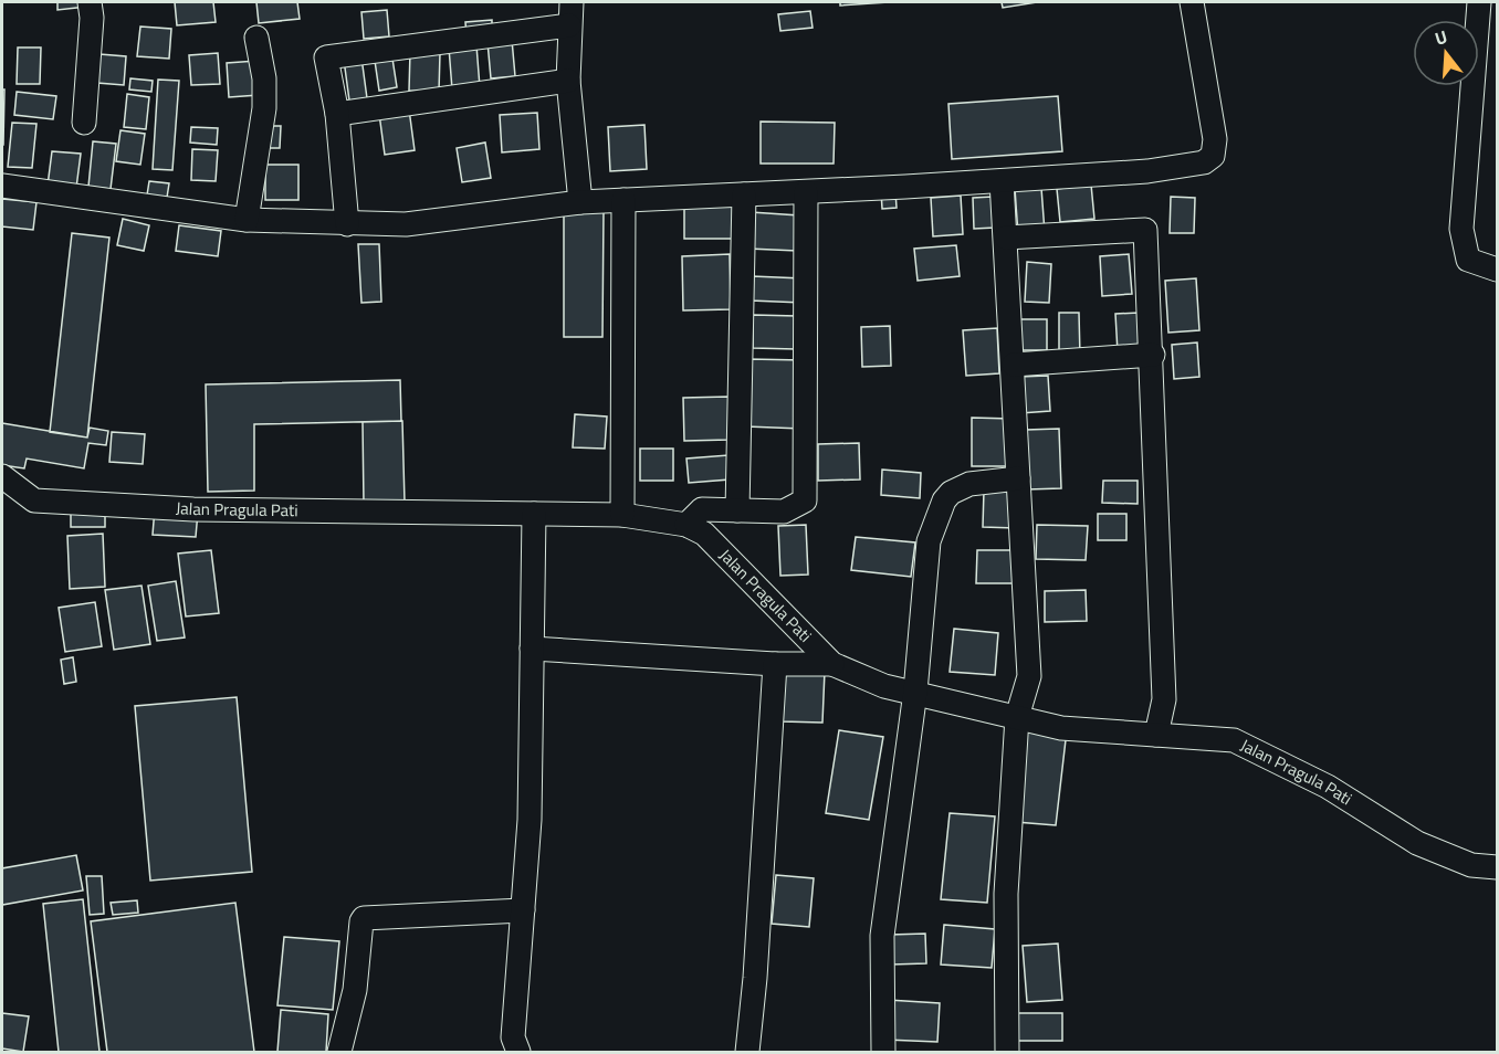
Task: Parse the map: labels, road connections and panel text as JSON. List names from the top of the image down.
{
  "streets": {
    "street": ["Jalan Pragula Pati"]
  },
  "north": "top"
}
